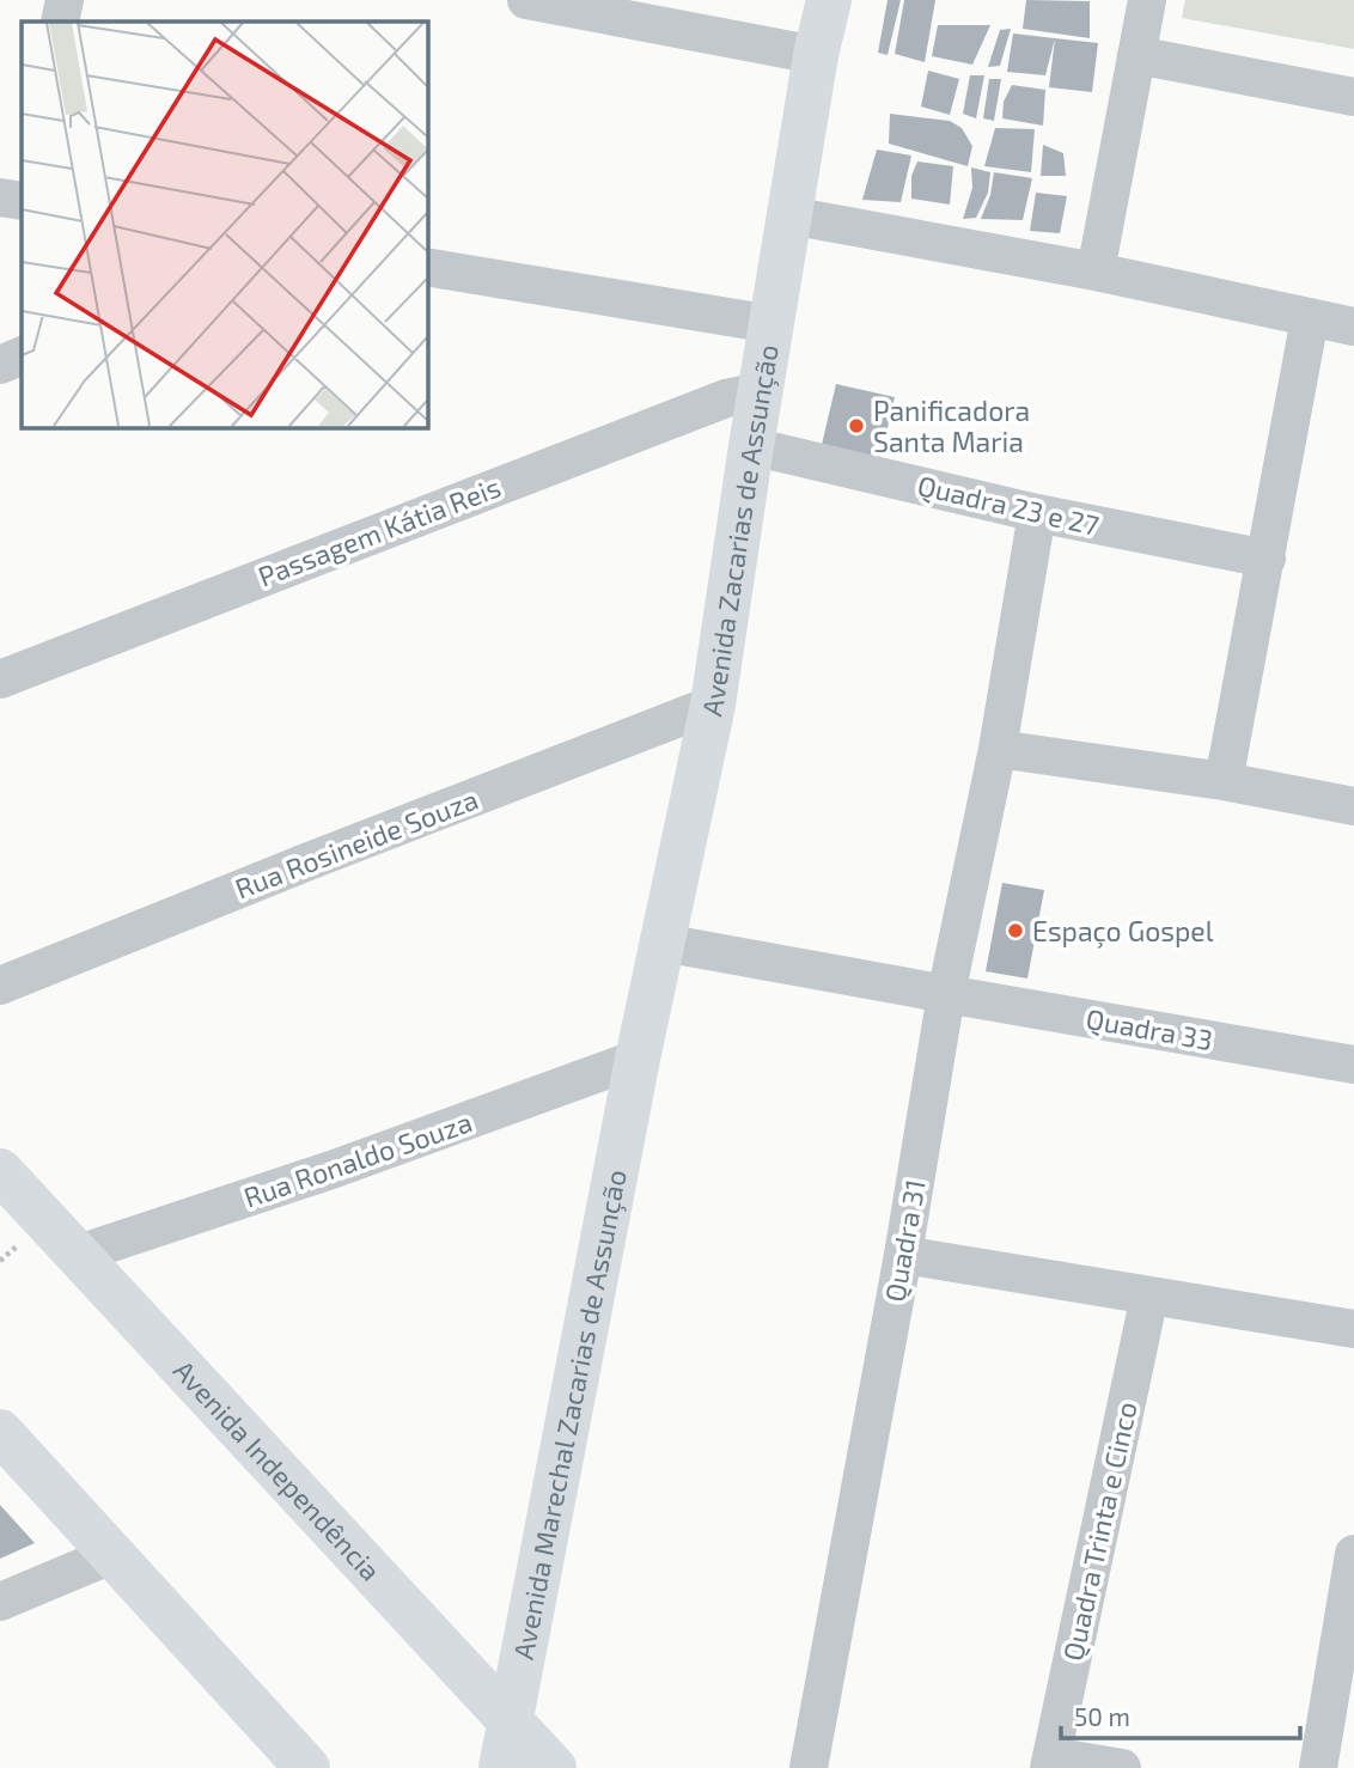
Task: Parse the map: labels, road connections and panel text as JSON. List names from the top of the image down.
{
  "streets": {
    "main road": ["Avenida Zacarias de Assunção", "Avenida Marechal Zacarias de Assunção", "Avenida Independência"],
    "street": [
      "Quadra 23 e 27",
      "Passagem Kátia Reis",
      "Rua Rosineide Souza",
      "Quadra 33",
      "Rua Ronaldo Souza",
      "Quadra 31",
      "Quadra Trinta e Cinco"
    ]
  },
  "crossings": [
    ["Quadra 23 e 27", "Avenida Zacarias de Assunção"],
    ["Quadra 23 e 27", "Quadra 31"],
    ["Passagem Kátia Reis", "Avenida Zacarias de Assunção"],
    ["Avenida Zacarias de Assunção", "Rua Rosineide Souza"],
    ["Avenida Zacarias de Assunção", "Rua Ronaldo Souza"],
    ["Avenida Zacarias de Assunção", "Avenida Marechal Zacarias de Assunção"],
    ["Quadra 33", "Quadra 31"],
    ["Rua Ronaldo Souza", "Avenida Marechal Zacarias de Assunção"],
    ["Rua Ronaldo Souza", "Avenida Independência"],
    ["Avenida Marechal Zacarias de Assunção", "Avenida Independência"]
  ],
  "places": ["Panificadora Santa Maria", "Espaço Gospel"],
  "scale_bar": "50 m"
}
